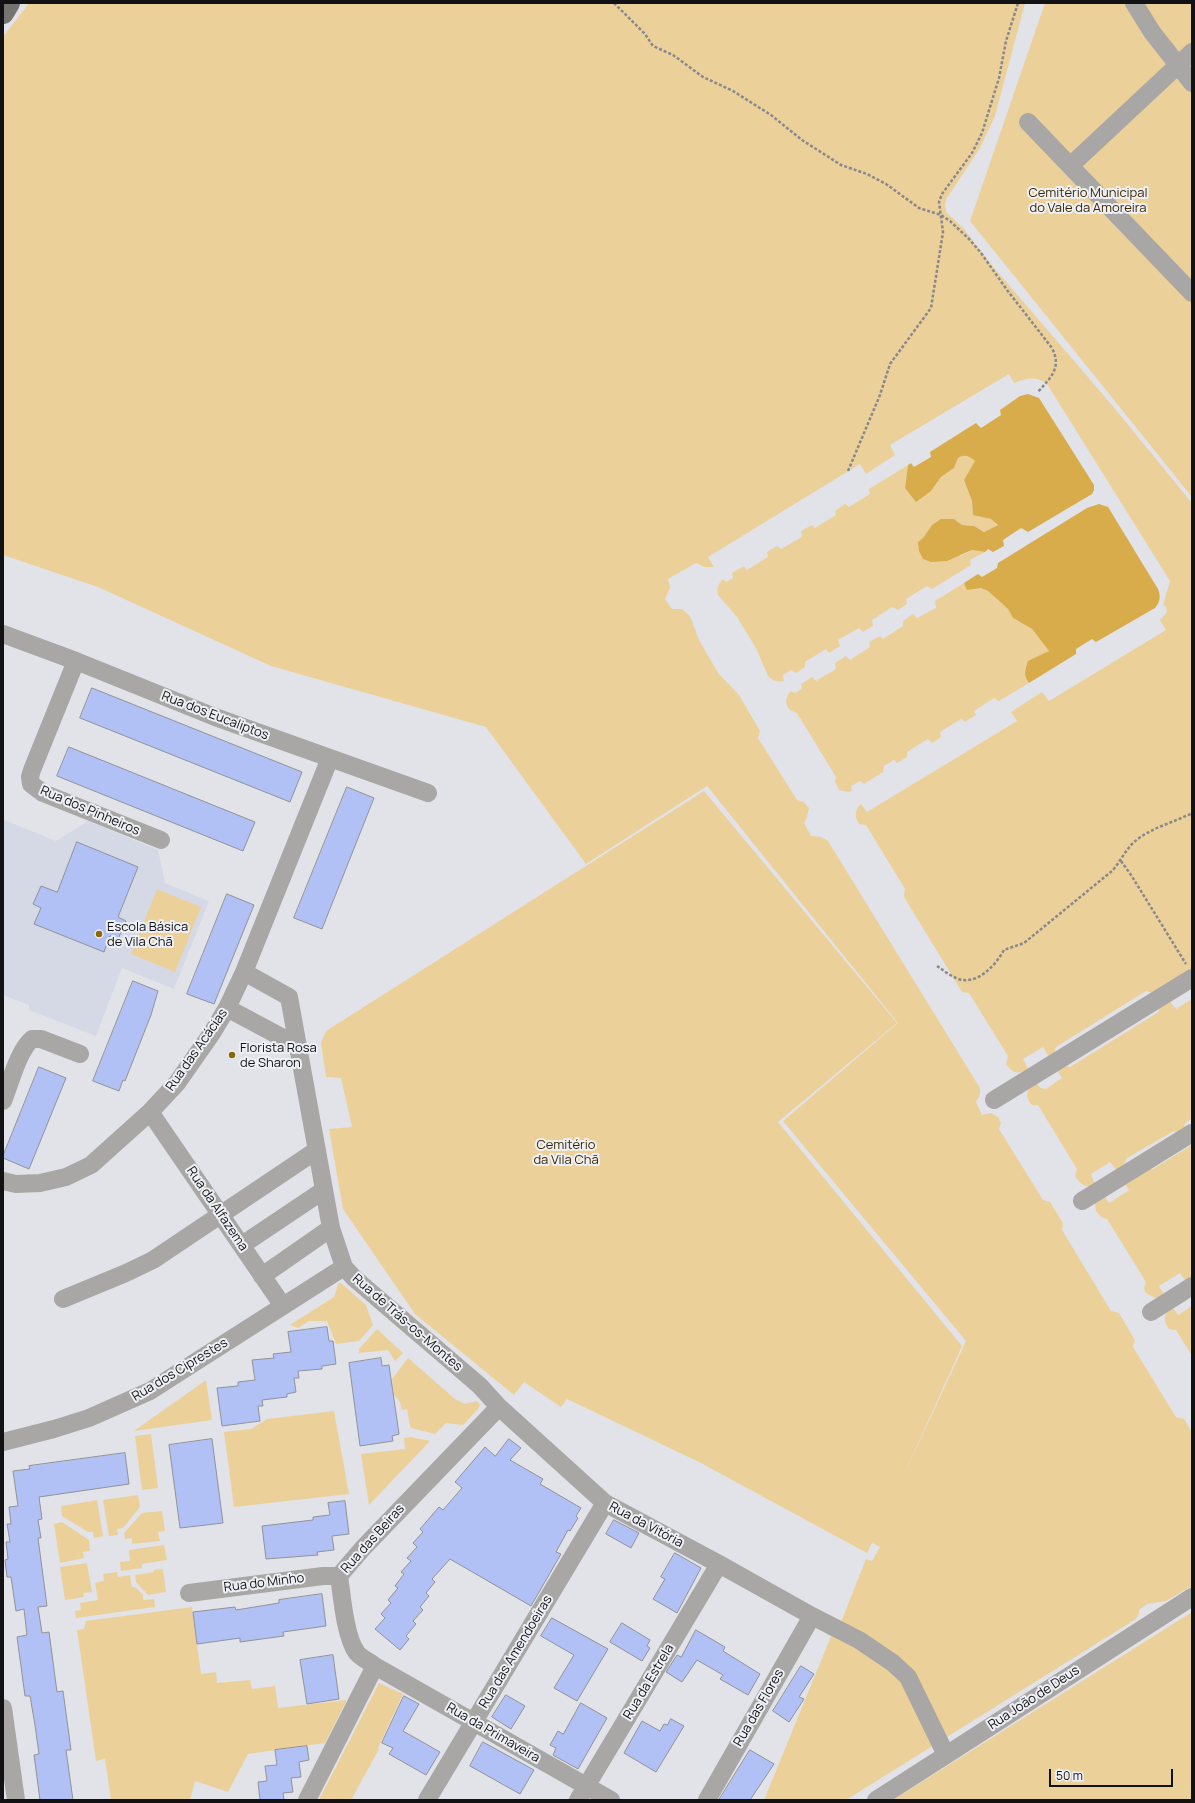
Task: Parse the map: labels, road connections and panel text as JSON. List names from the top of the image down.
{
  "streets": {
    "street": [
      "Rua dos Eucaliptos",
      "Rua dos Pinheiros",
      "Rua das Acácias",
      "Rua da Alfazema",
      "Rua de Trás-os-Montes",
      "Rua dos Ciprestes",
      "Rua da Vitória",
      "Rua das Beiras",
      "Rua do Minho",
      "Rua das Amendoeiras",
      "Rua da Estrela",
      "Rua João de Deus",
      "Rua das Flores",
      "Rua da Primaveira"
    ]
  },
  "crossings": [
    ["Rua dos Eucaliptos", "Rua dos Pinheiros"],
    ["Rua dos Eucaliptos", "Rua das Acácias"],
    ["Rua das Acácias", "Rua da Alfazema"],
    ["Rua das Acácias", "Rua de Trás-os-Montes"],
    ["Rua da Alfazema", "Rua dos Ciprestes"],
    ["Rua de Trás-os-Montes", "Rua dos Ciprestes"],
    ["Rua de Trás-os-Montes", "Rua da Vitória"],
    ["Rua de Trás-os-Montes", "Rua das Beiras"],
    ["Rua da Vitória", "Rua das Beiras"],
    ["Rua da Vitória", "Rua das Amendoeiras"],
    ["Rua da Vitória", "Rua da Estrela"],
    ["Rua da Vitória", "Rua João de Deus"],
    ["Rua da Vitória", "Rua das Flores"],
    ["Rua das Beiras", "Rua do Minho"],
    ["Rua das Beiras", "Rua da Primaveira"],
    ["Rua das Amendoeiras", "Rua da Primaveira"],
    ["Rua da Estrela", "Rua da Primaveira"]
  ],
  "parks": ["Cemitério Municipal do Vale da Amoreira", "Cemitério da Vila Chã"],
  "places": ["Escola Básica de Vila Chã", "Florista Rosa de Sharon"],
  "scale_bar": "50 m"
}
